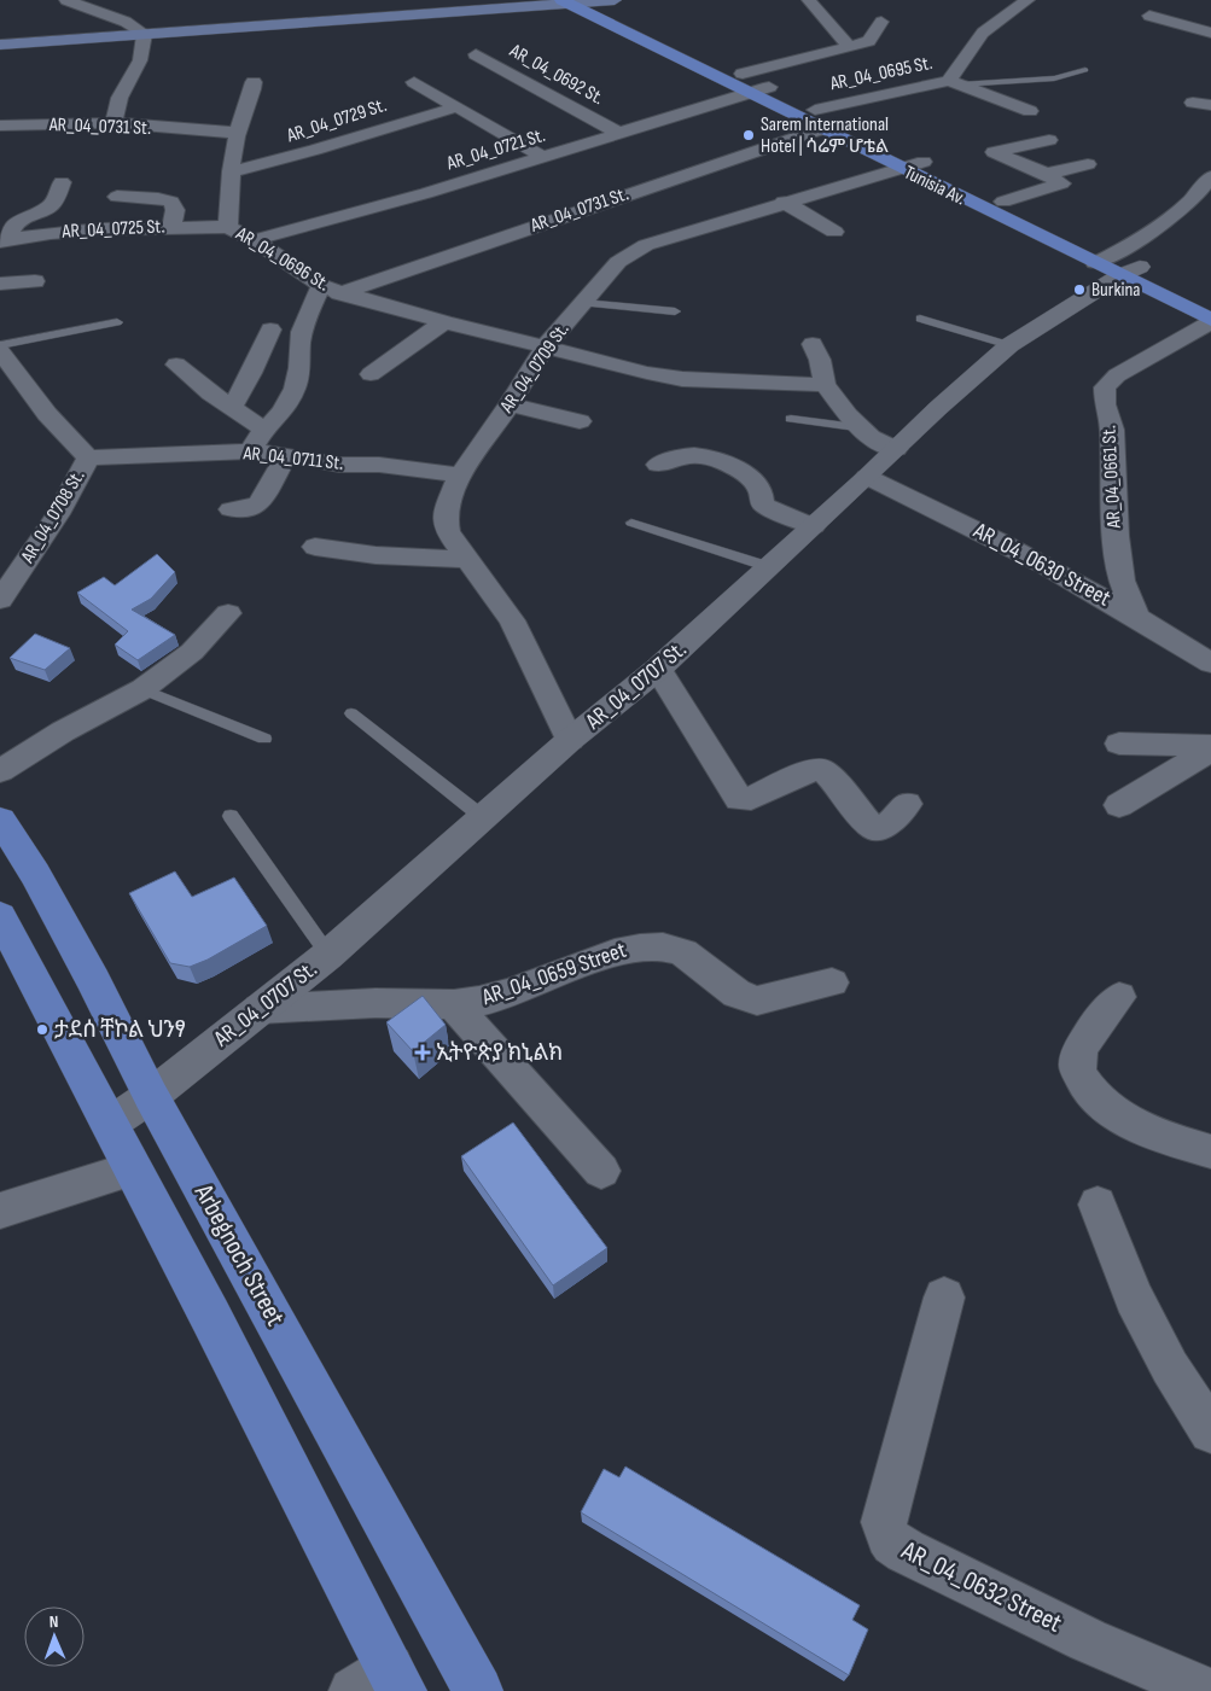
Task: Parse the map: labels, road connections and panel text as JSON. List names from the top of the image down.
{
  "streets": {
    "main road": ["Tunisia Av.", "Arbegnoch Street"],
    "street": [
      "AR_04_0695 St.",
      "AR_04_0692 St.",
      "AR_04_0729 St.",
      "AR_04_0731 St.",
      "AR_04_0721 St.",
      "AR_04_0725 St.",
      "AR_04_0696 St.",
      "AR_04_0709 St.",
      "AR_04_0711 St.",
      "AR_04_0661 St.",
      "AR_04_0708 St.",
      "AR_04_0630 Street",
      "AR_04_0707 St.",
      "AR_04_0659 Street",
      "AR_04_0632 Street"
    ]
  },
  "crossings": [
    ["AR_04_0695 St.", "Tunisia Av."],
    ["AR_04_0692 St.", "AR_04_0721 St."],
    ["AR_04_0729 St.", "AR_04_0696 St."],
    ["AR_04_0731 St.", "Tunisia Av."],
    ["AR_04_0731 St.", "AR_04_0696 St."],
    ["AR_04_0721 St.", "Tunisia Av."],
    ["AR_04_0721 St.", "AR_04_0696 St."],
    ["Tunisia Av.", "AR_04_0709 St."],
    ["Tunisia Av.", "AR_04_0661 St."],
    ["Tunisia Av.", "AR_04_0707 St."],
    ["AR_04_0725 St.", "AR_04_0696 St."],
    ["AR_04_0696 St.", "AR_04_0709 St."],
    ["AR_04_0709 St.", "AR_04_0711 St."],
    ["AR_04_0709 St.", "AR_04_0707 St."],
    ["AR_04_0711 St.", "AR_04_0708 St."],
    ["AR_04_0661 St.", "AR_04_0630 Street"],
    ["AR_04_0630 Street", "AR_04_0707 St."],
    ["AR_04_0707 St.", "AR_04_0659 Street"],
    ["AR_04_0707 St.", "Arbegnoch Street"]
  ],
  "places": {
    "other": ["Sarem International Hotel | ሳሬም ሆቴል", "Burkina", "ታደሰ ቸኮል ህንፃ"],
    "health": ["ኢትዮጵያ ክኒልክ"]
  },
  "north": "top"
}
